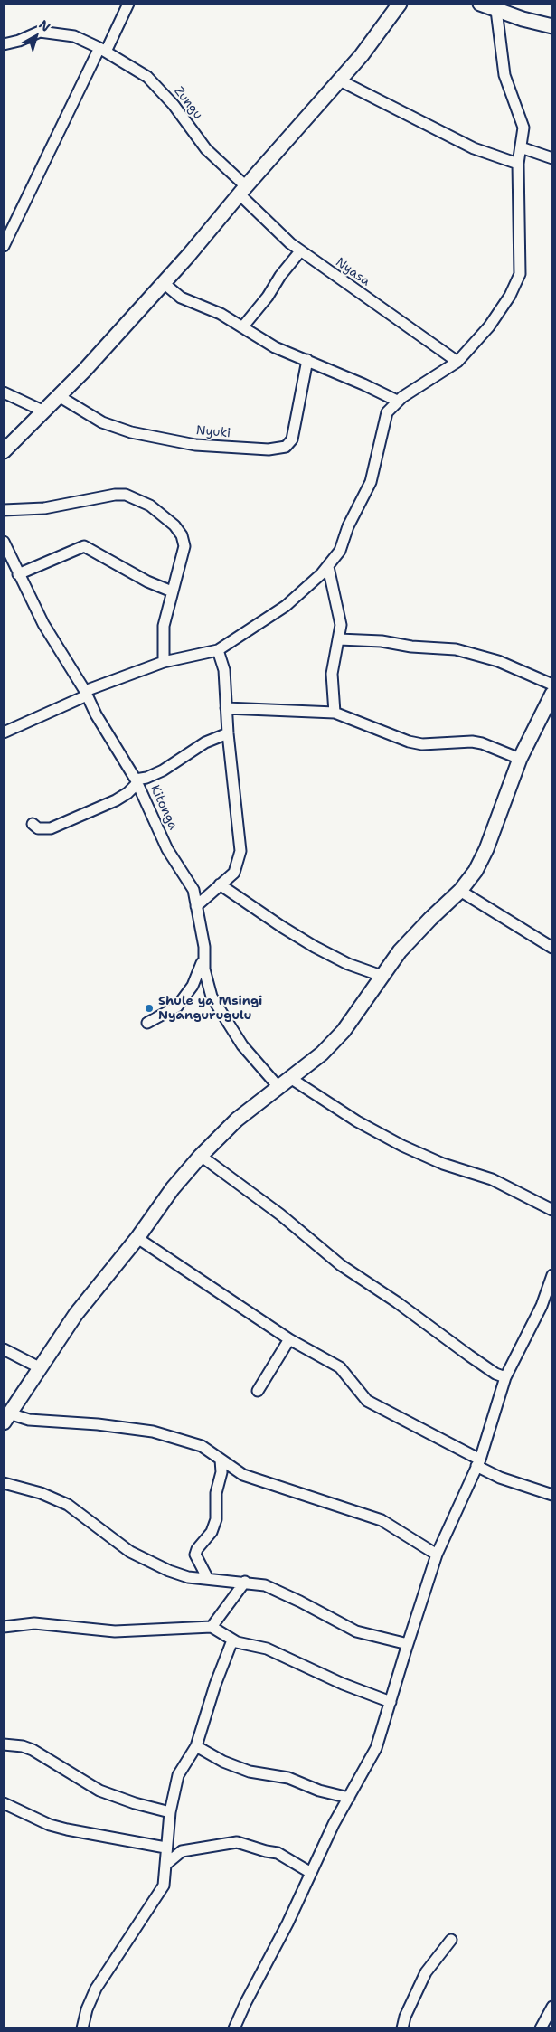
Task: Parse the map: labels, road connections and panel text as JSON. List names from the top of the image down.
{
  "streets": {
    "street": [
      "Zungu",
      "Nyasa",
      "Nyuki",
      "Kitonga"
    ]
  },
  "crossings": [
    ["Zungu", "Nyasa"]
  ],
  "places": ["Shule ya Msingi Nyangurugulu"],
  "north": "top right"
}
